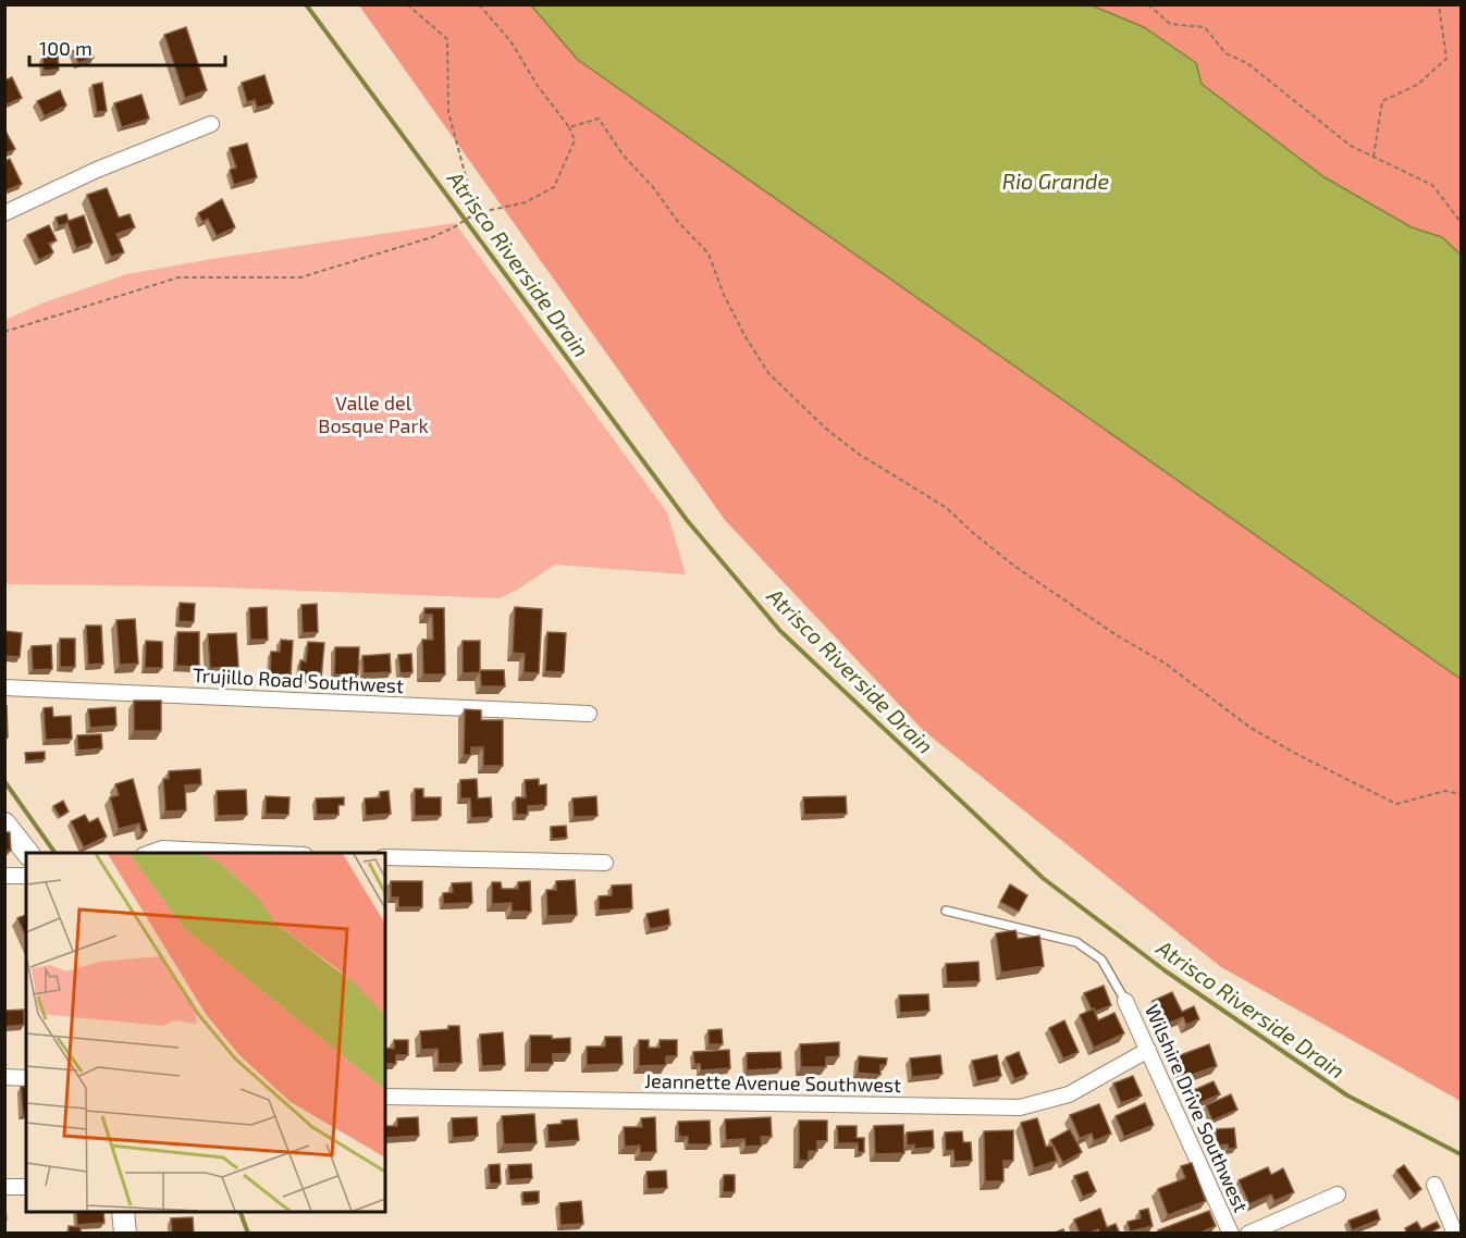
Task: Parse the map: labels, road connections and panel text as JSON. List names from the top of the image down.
{
  "streets": {
    "street": ["Trujillo Road Southwest", "Jeannette Avenue Southwest", "Wilshire Drive Southwest"]
  },
  "crossings": [
    ["Jeannette Avenue Southwest", "Wilshire Drive Southwest"]
  ],
  "water": ["Rio Grande", "Atrisco Riverside Drain"],
  "parks": ["Valle del Bosque Park"],
  "scale_bar": "100 m"
}
